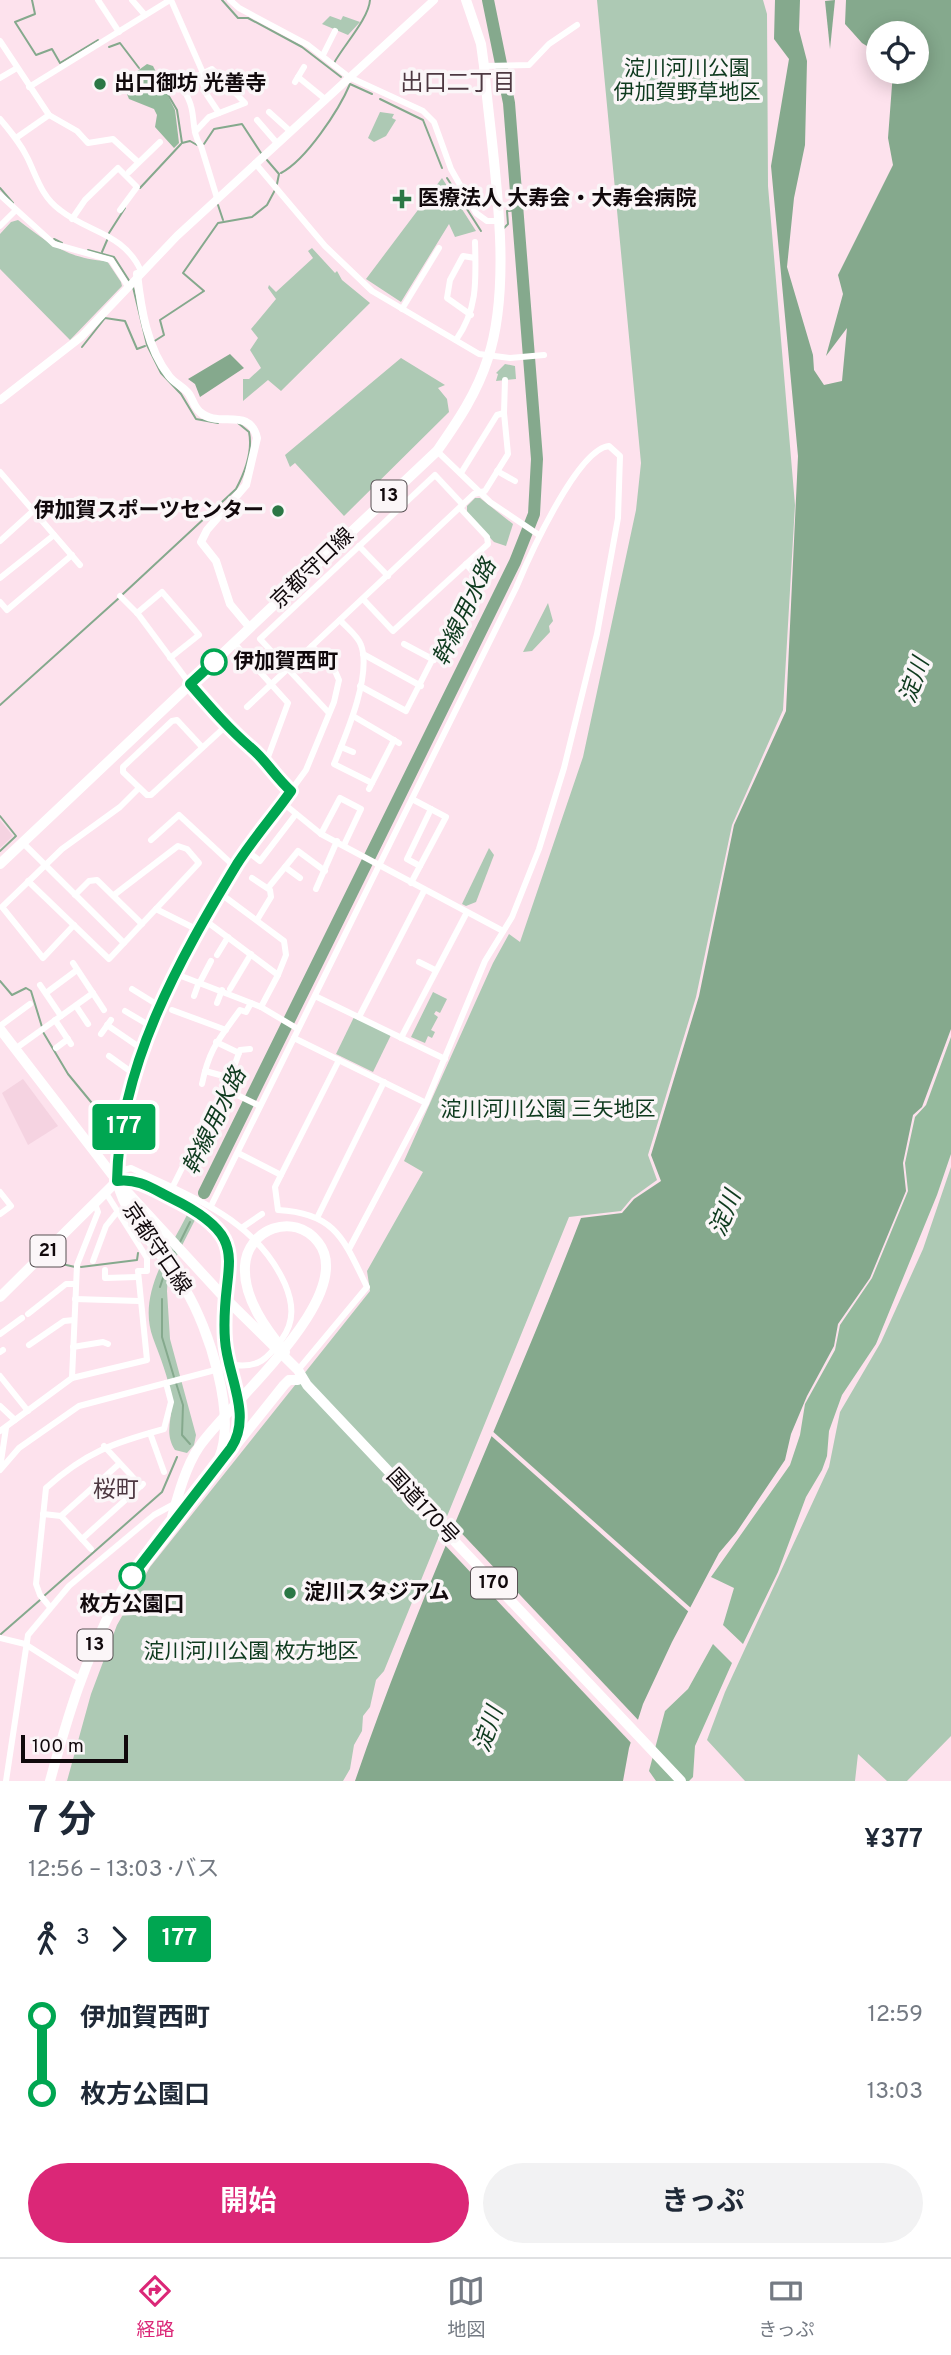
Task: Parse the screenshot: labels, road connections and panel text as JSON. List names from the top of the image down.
{
  "streets": {
    "main road": [
      "13",
      "京都守口線",
      "21",
      "国道170号",
      "170"
    ]
  },
  "crossings": [
    ["京都守口線", "21"],
    ["京都守口線", "国道170号"],
    ["21", "国道170号"]
  ],
  "districts": ["出口二丁目", "桜町"],
  "water": ["幹線用水路", "淀川"],
  "parks": ["淀川河川公園 伊加賀野草地区", "淀川河川公園 三矢地区", "淀川河川公園 枚方地区"],
  "places": {
    "other": [
      "出口御坊 光善寺",
      "伊加賀スポーツセンター",
      "伊加賀西町",
      "枚方公園口",
      "淀川スタジアム"
    ],
    "health": ["医療法人 大寿会・大寿会病院"]
  },
  "lines": ["bus line 177"],
  "scale_bar": "100 m",
  "page": {
    "on_map": "177",
    "scale": "100 m",
    "heading": ["7 分", "12:56 – 13:03 · バス", "¥377"],
    "legs": ["3", "177"],
    "list": [
      {
        "name": "伊加賀西町",
        "value": "12:59"
      },
      {
        "name": "枚方公園口",
        "value": "13:03"
      }
    ],
    "buttons": ["開始", "きっぷ"],
    "tabs": ["経路", "地図", "きっぷ"]
  }
}
